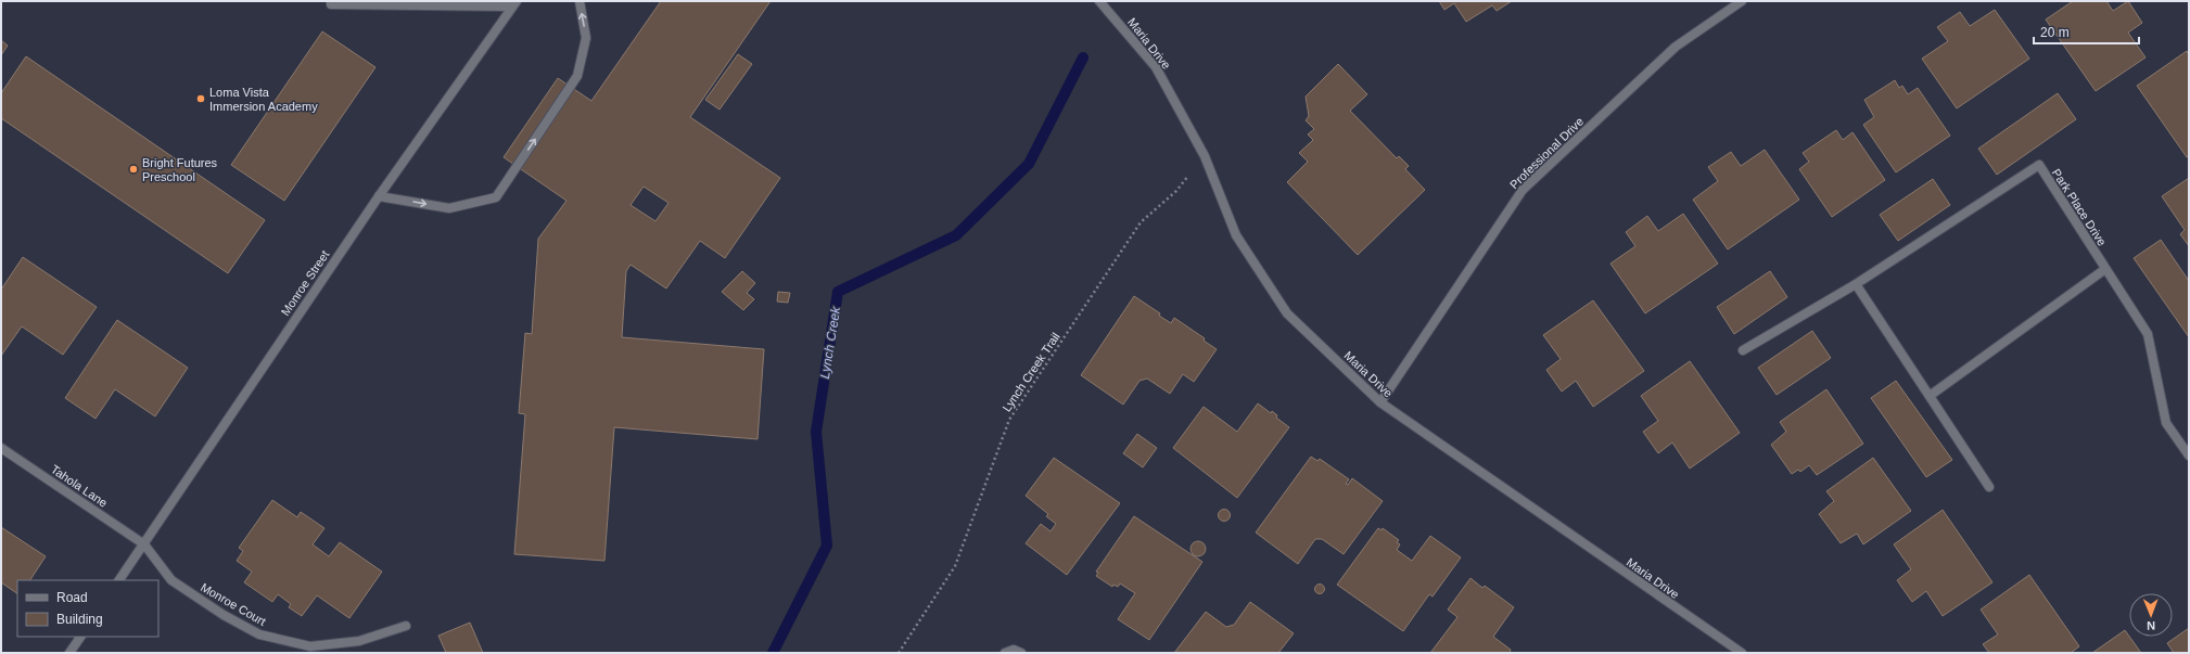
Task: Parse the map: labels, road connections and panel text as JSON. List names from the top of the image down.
{
  "streets": {
    "street": [
      "Maria Drive",
      "Professional Drive",
      "Park Place Drive",
      "Monroe Street",
      "Tahola Lane",
      "Monroe Court"
    ],
    "path": ["Lynch Creek Trail"]
  },
  "crossings": [
    ["Maria Drive", "Professional Drive"],
    ["Monroe Street", "Tahola Lane"],
    ["Monroe Street", "Monroe Court"],
    ["Tahola Lane", "Monroe Court"]
  ],
  "water": ["Lynch Creek"],
  "places": ["Loma Vista Immersion Academy", "Bright Futures Preschool"],
  "legend": ["Road", "Building"],
  "scale_bar": "20 m",
  "north": "bottom"
}
